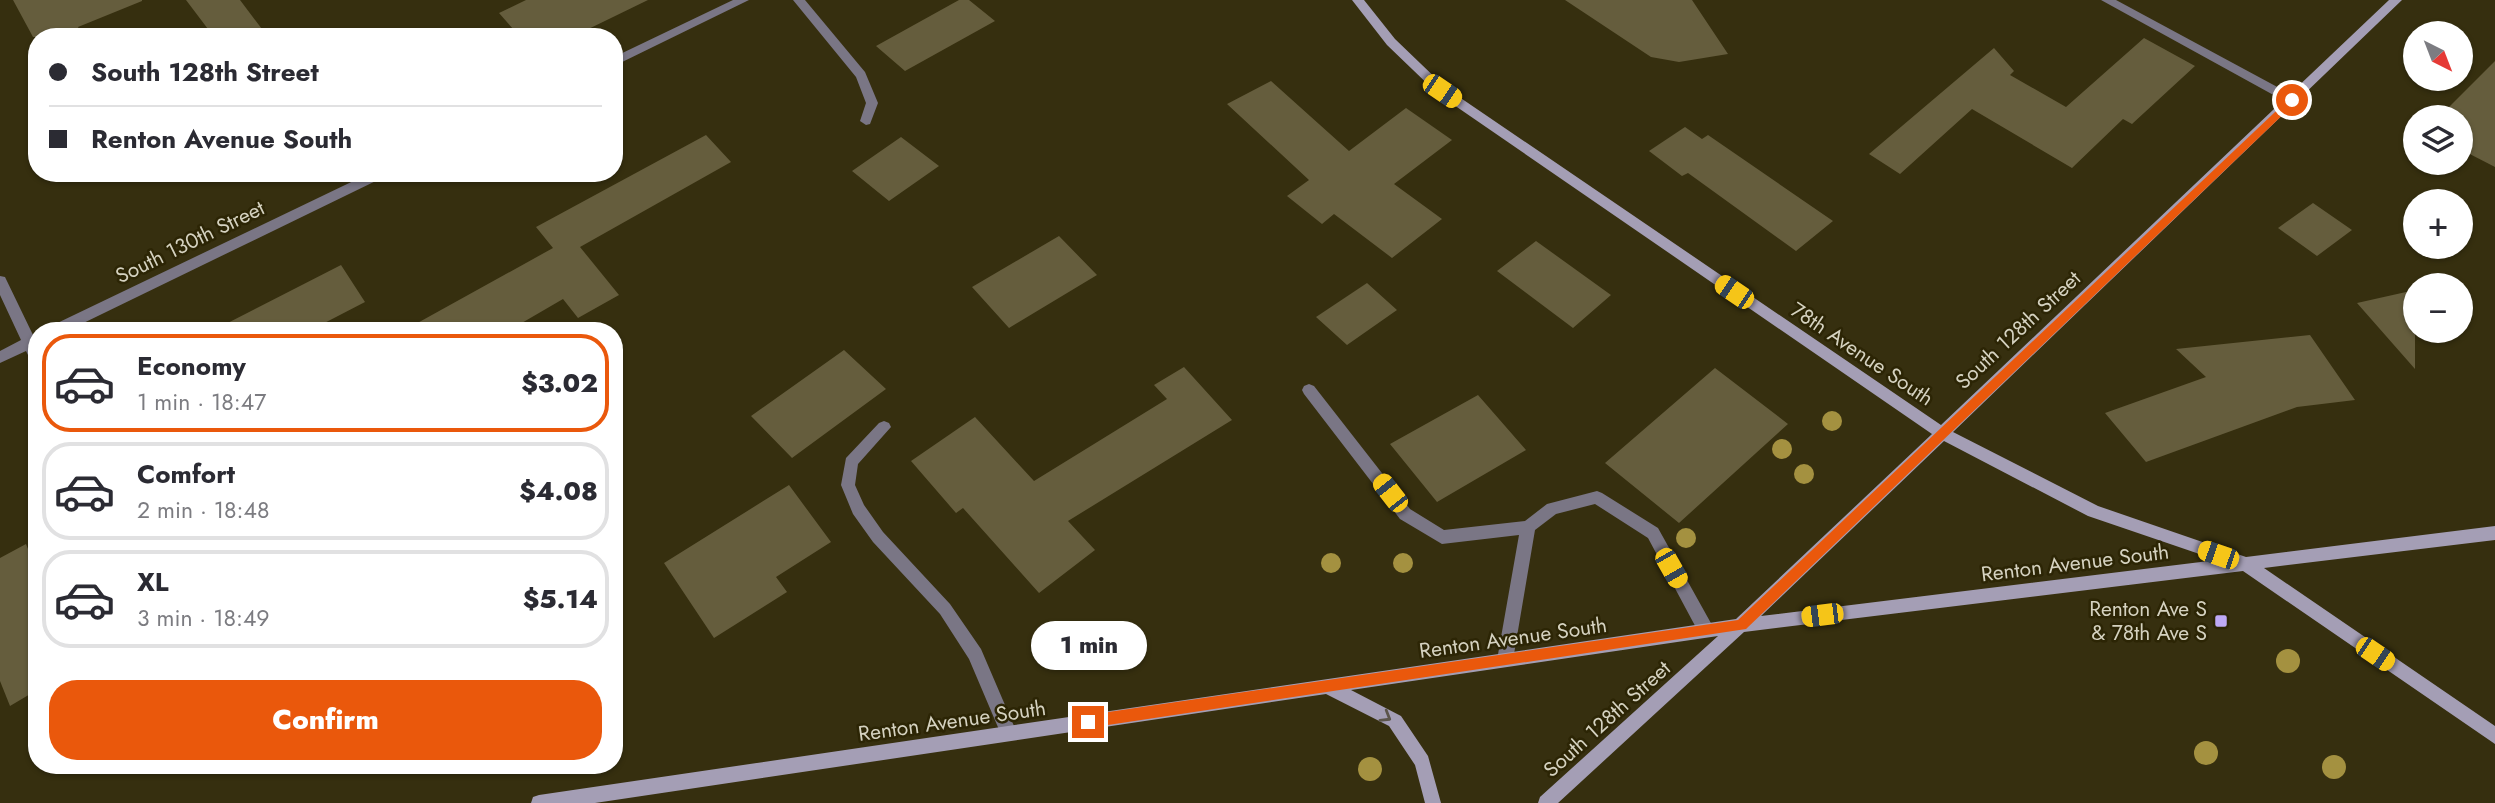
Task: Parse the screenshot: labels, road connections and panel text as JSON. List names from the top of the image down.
{
  "streets": {
    "street": [
      "South 130th Street",
      "South 128th Street",
      "78th Avenue South",
      "Renton Avenue South"
    ]
  },
  "crossings": [
    ["South 128th Street", "78th Avenue South"],
    ["South 128th Street", "Renton Avenue South"],
    ["78th Avenue South", "Renton Avenue South"]
  ],
  "places": {
    "transit": ["Renton Ave S & 78th Ave S"]
  },
  "north": "bottom right",
  "page": {
    "map_buttons": ["+", "−"],
    "banner": ["South 128th Street", "Renton Avenue South"],
    "list": [
      {
        "name": "Economy",
        "note": "1 min · 18:47",
        "value": "$3.02"
      },
      {
        "name": "Comfort",
        "note": "2 min · 18:48",
        "value": "$4.08"
      },
      {
        "name": "XL",
        "note": "3 min · 18:49",
        "value": "$5.14"
      }
    ],
    "bubble": "1 min",
    "buttons": "Confirm"
  }
}
